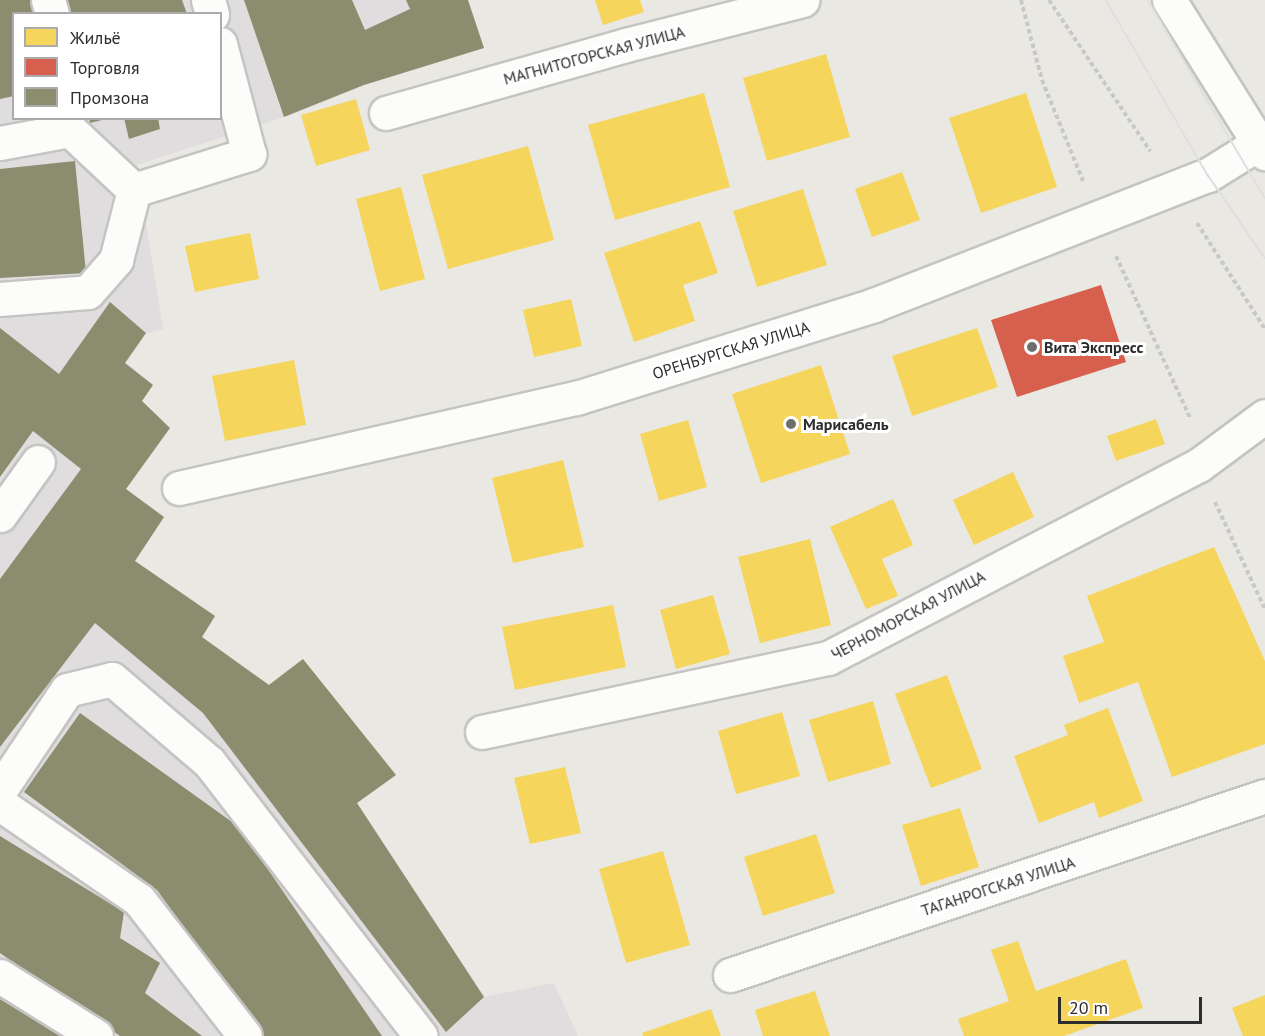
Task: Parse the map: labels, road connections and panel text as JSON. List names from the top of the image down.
{
  "streets": {
    "street": [
      "МАГНИТОГОРСКАЯ УЛИЦА",
      "ОРЕНБУРГСКАЯ УЛИЦА",
      "ЧЕРНОМОРСКАЯ УЛИЦА",
      "ТАГАНРОГСКАЯ УЛИЦА"
    ]
  },
  "places": ["Вита Экспресс", "Марисабель"],
  "legend": ["Жильё", "Торговля", "Промзона"],
  "scale_bar": "20 m"
}
